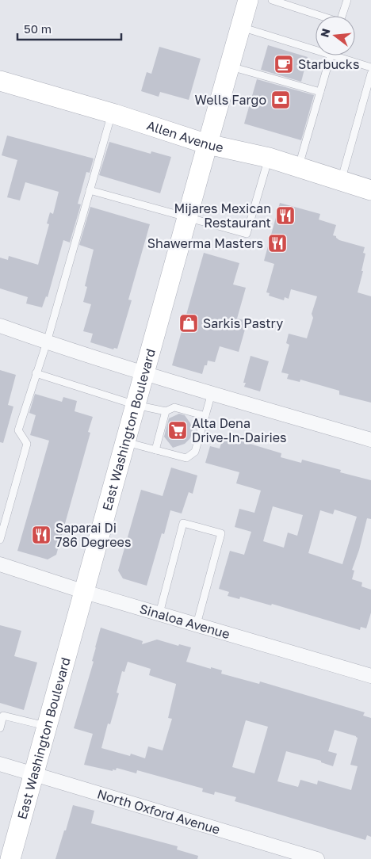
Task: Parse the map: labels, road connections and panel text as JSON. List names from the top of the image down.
{
  "streets": {
    "main road": ["Allen Avenue", "East Washington Boulevard"],
    "street": ["Sinaloa Avenue", "North Oxford Avenue"]
  },
  "crossings": [
    ["Allen Avenue", "East Washington Boulevard"],
    ["East Washington Boulevard", "Sinaloa Avenue"],
    ["East Washington Boulevard", "North Oxford Avenue"]
  ],
  "places": {
    "cafe": ["Starbucks"],
    "bank": ["Wells Fargo"],
    "restaurant": ["Mijares Mexican Restaurant", "Shawerma Masters", "Saparai Di 786 Degrees"],
    "shop": ["Sarkis Pastry"],
    "supermarket": ["Alta Dena Drive-In-Dairies"]
  },
  "scale_bar": "50 m",
  "north": "left"
}
